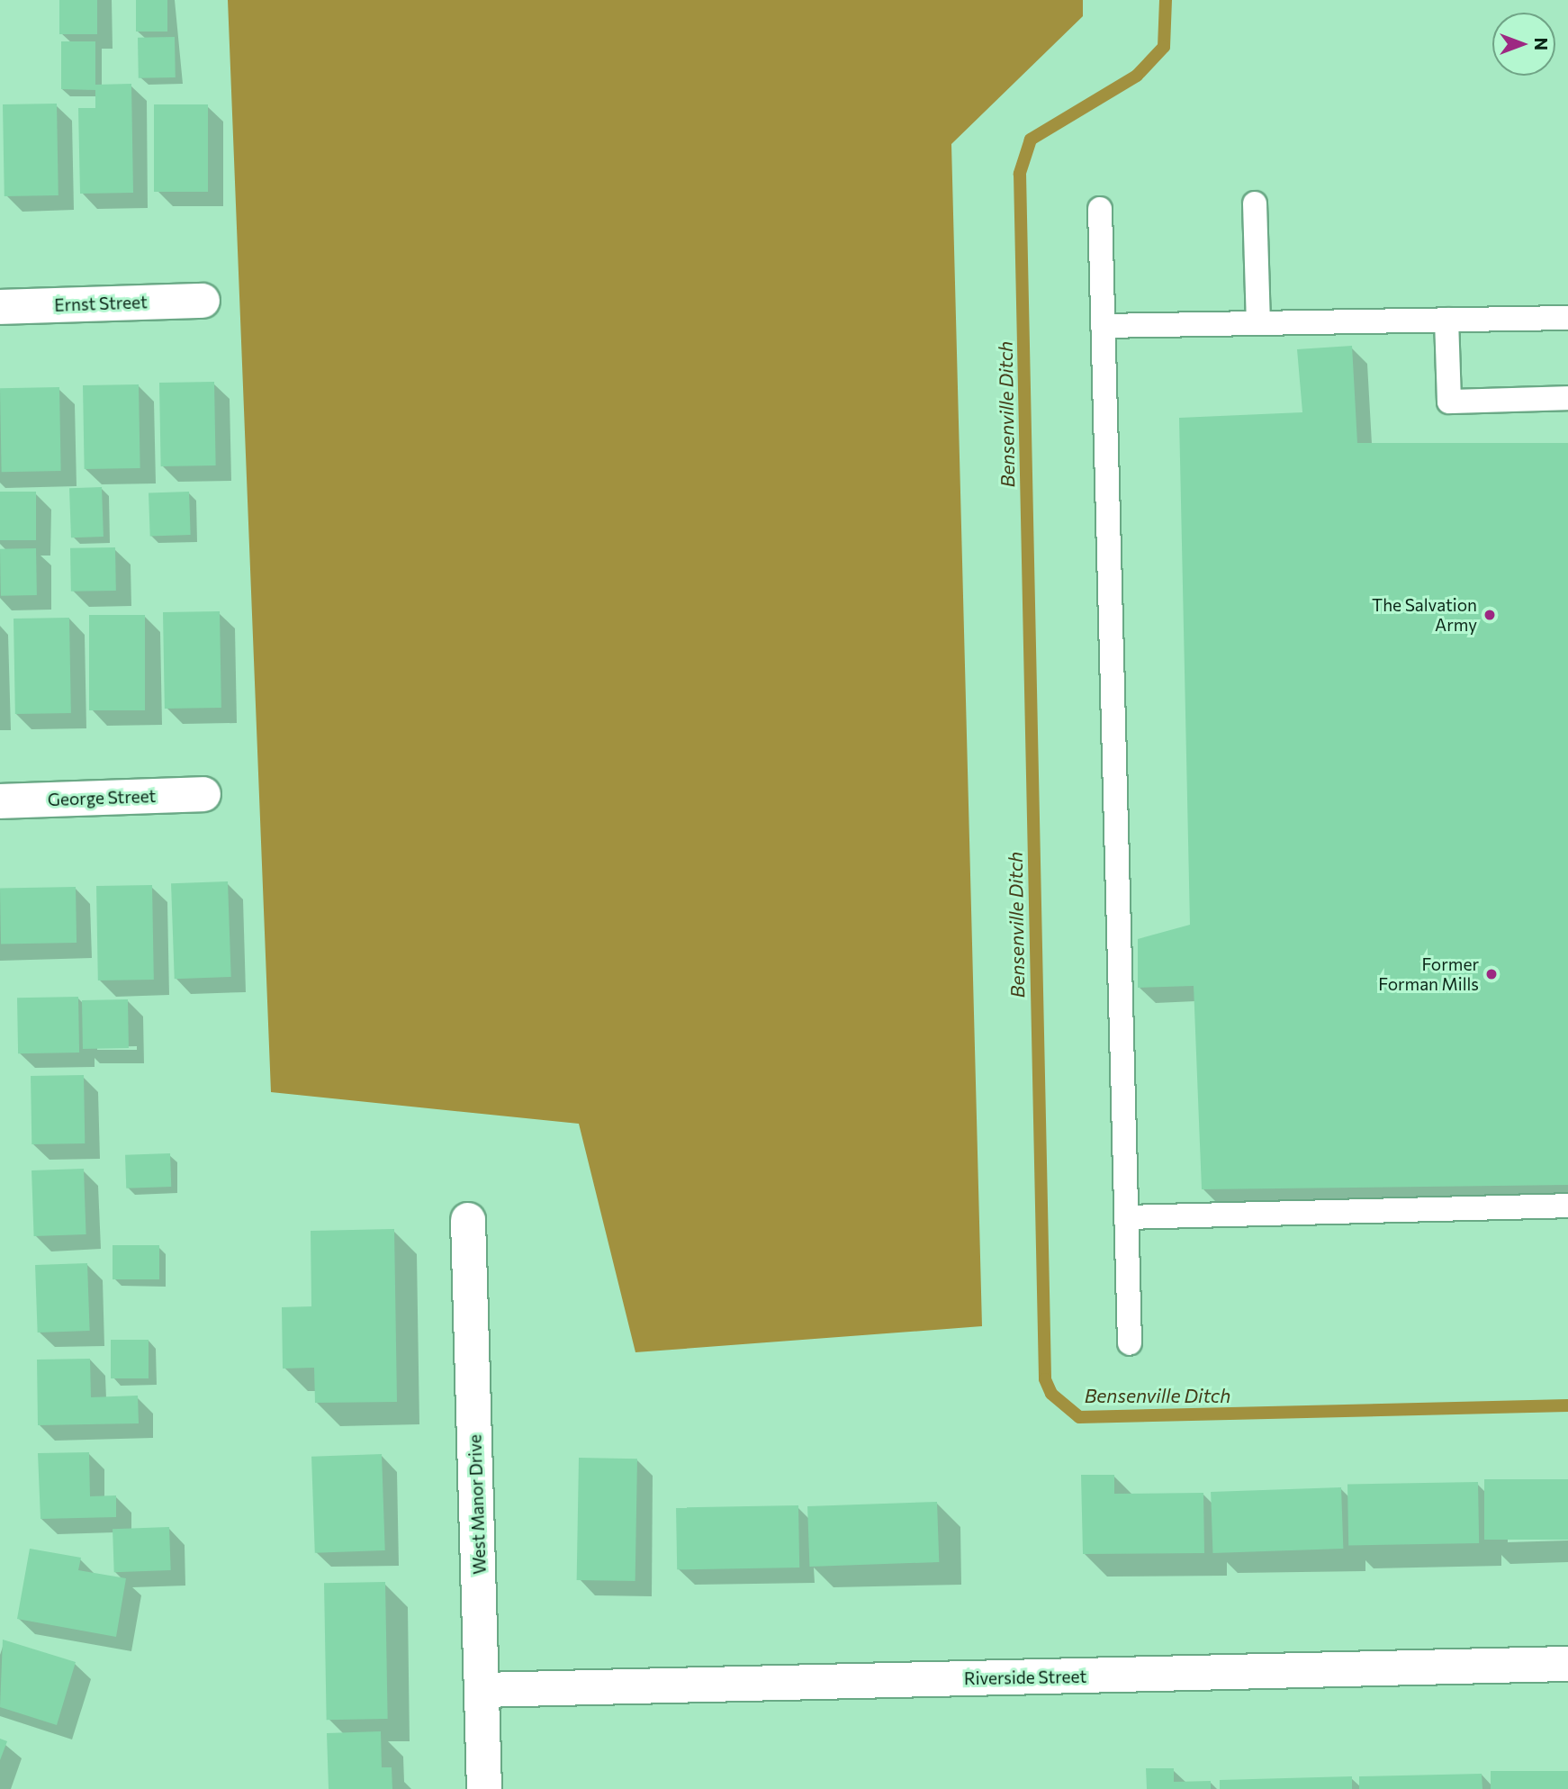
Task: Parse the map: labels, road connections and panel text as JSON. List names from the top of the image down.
{
  "streets": {
    "street": [
      "Ernst Street",
      "George Street",
      "West Manor Drive",
      "Riverside Street"
    ]
  },
  "crossings": [
    ["West Manor Drive", "Riverside Street"]
  ],
  "water": ["Bensenville Ditch"],
  "places": ["The Salvation Army", "Former Forman Mills"],
  "north": "right"
}
